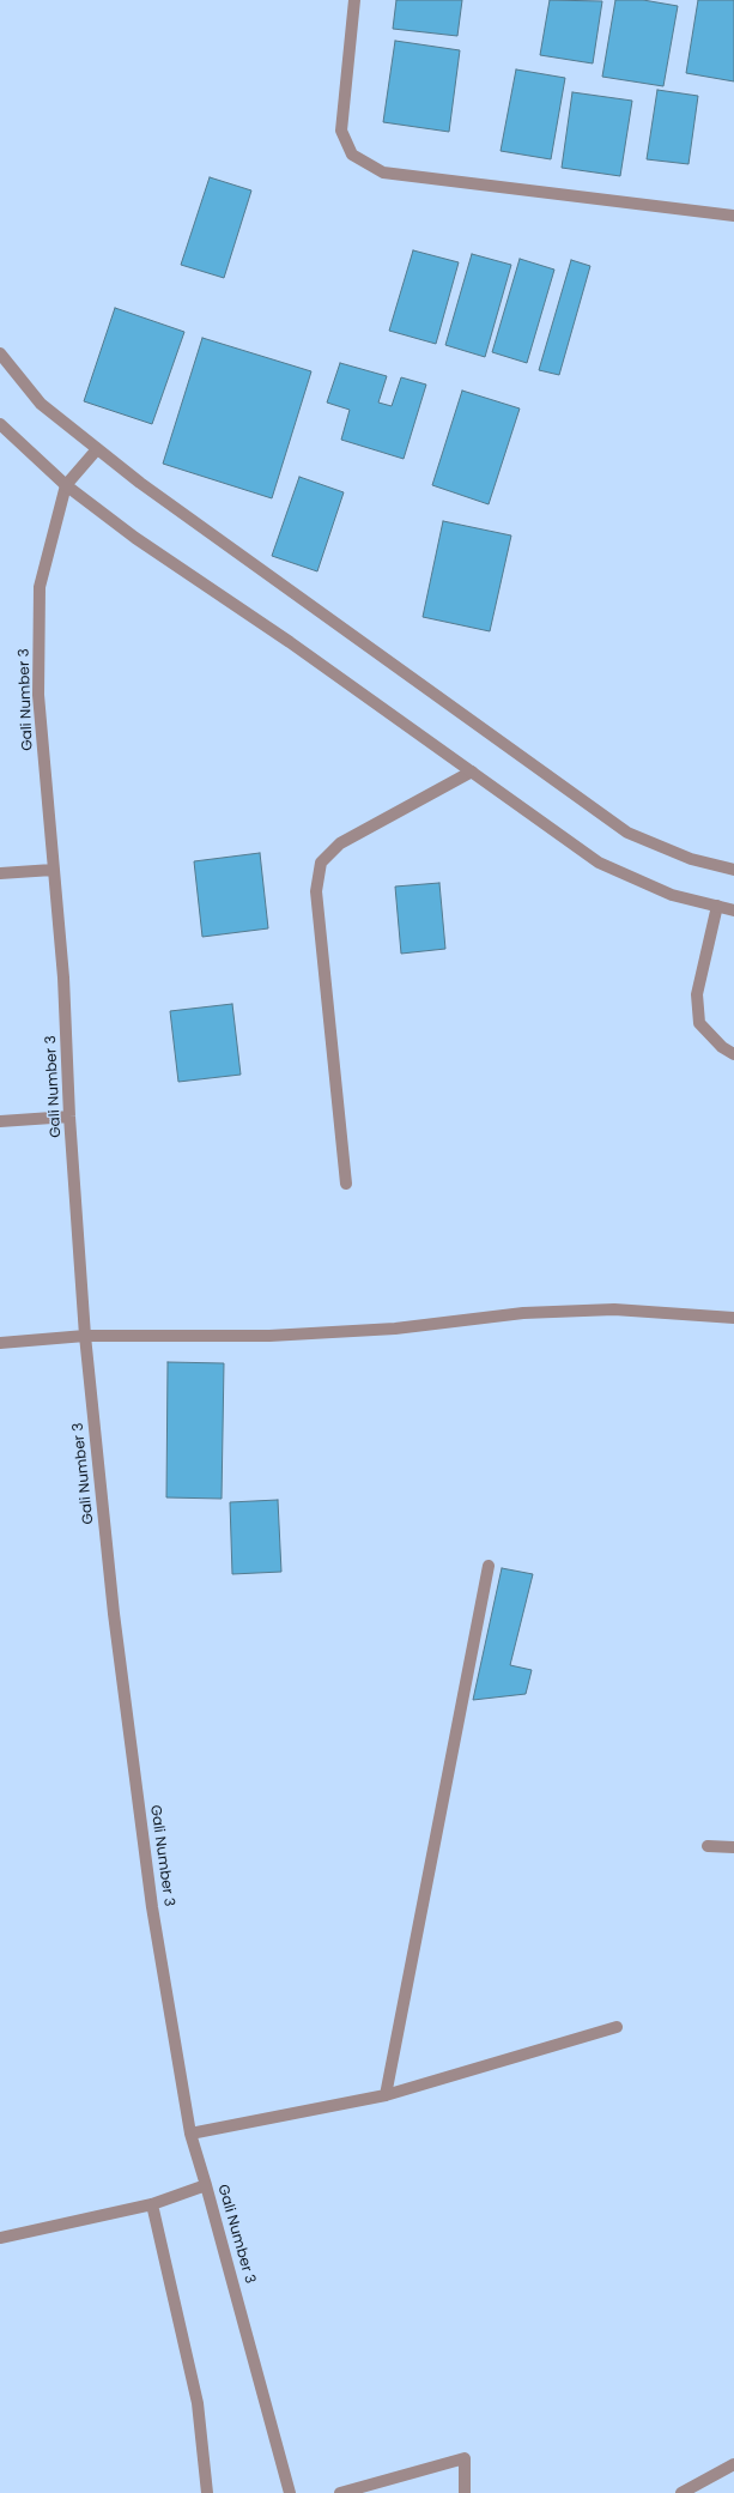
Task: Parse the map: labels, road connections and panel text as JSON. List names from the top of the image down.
{
  "streets": {
    "street": ["Gali Number 3"]
  }
}
